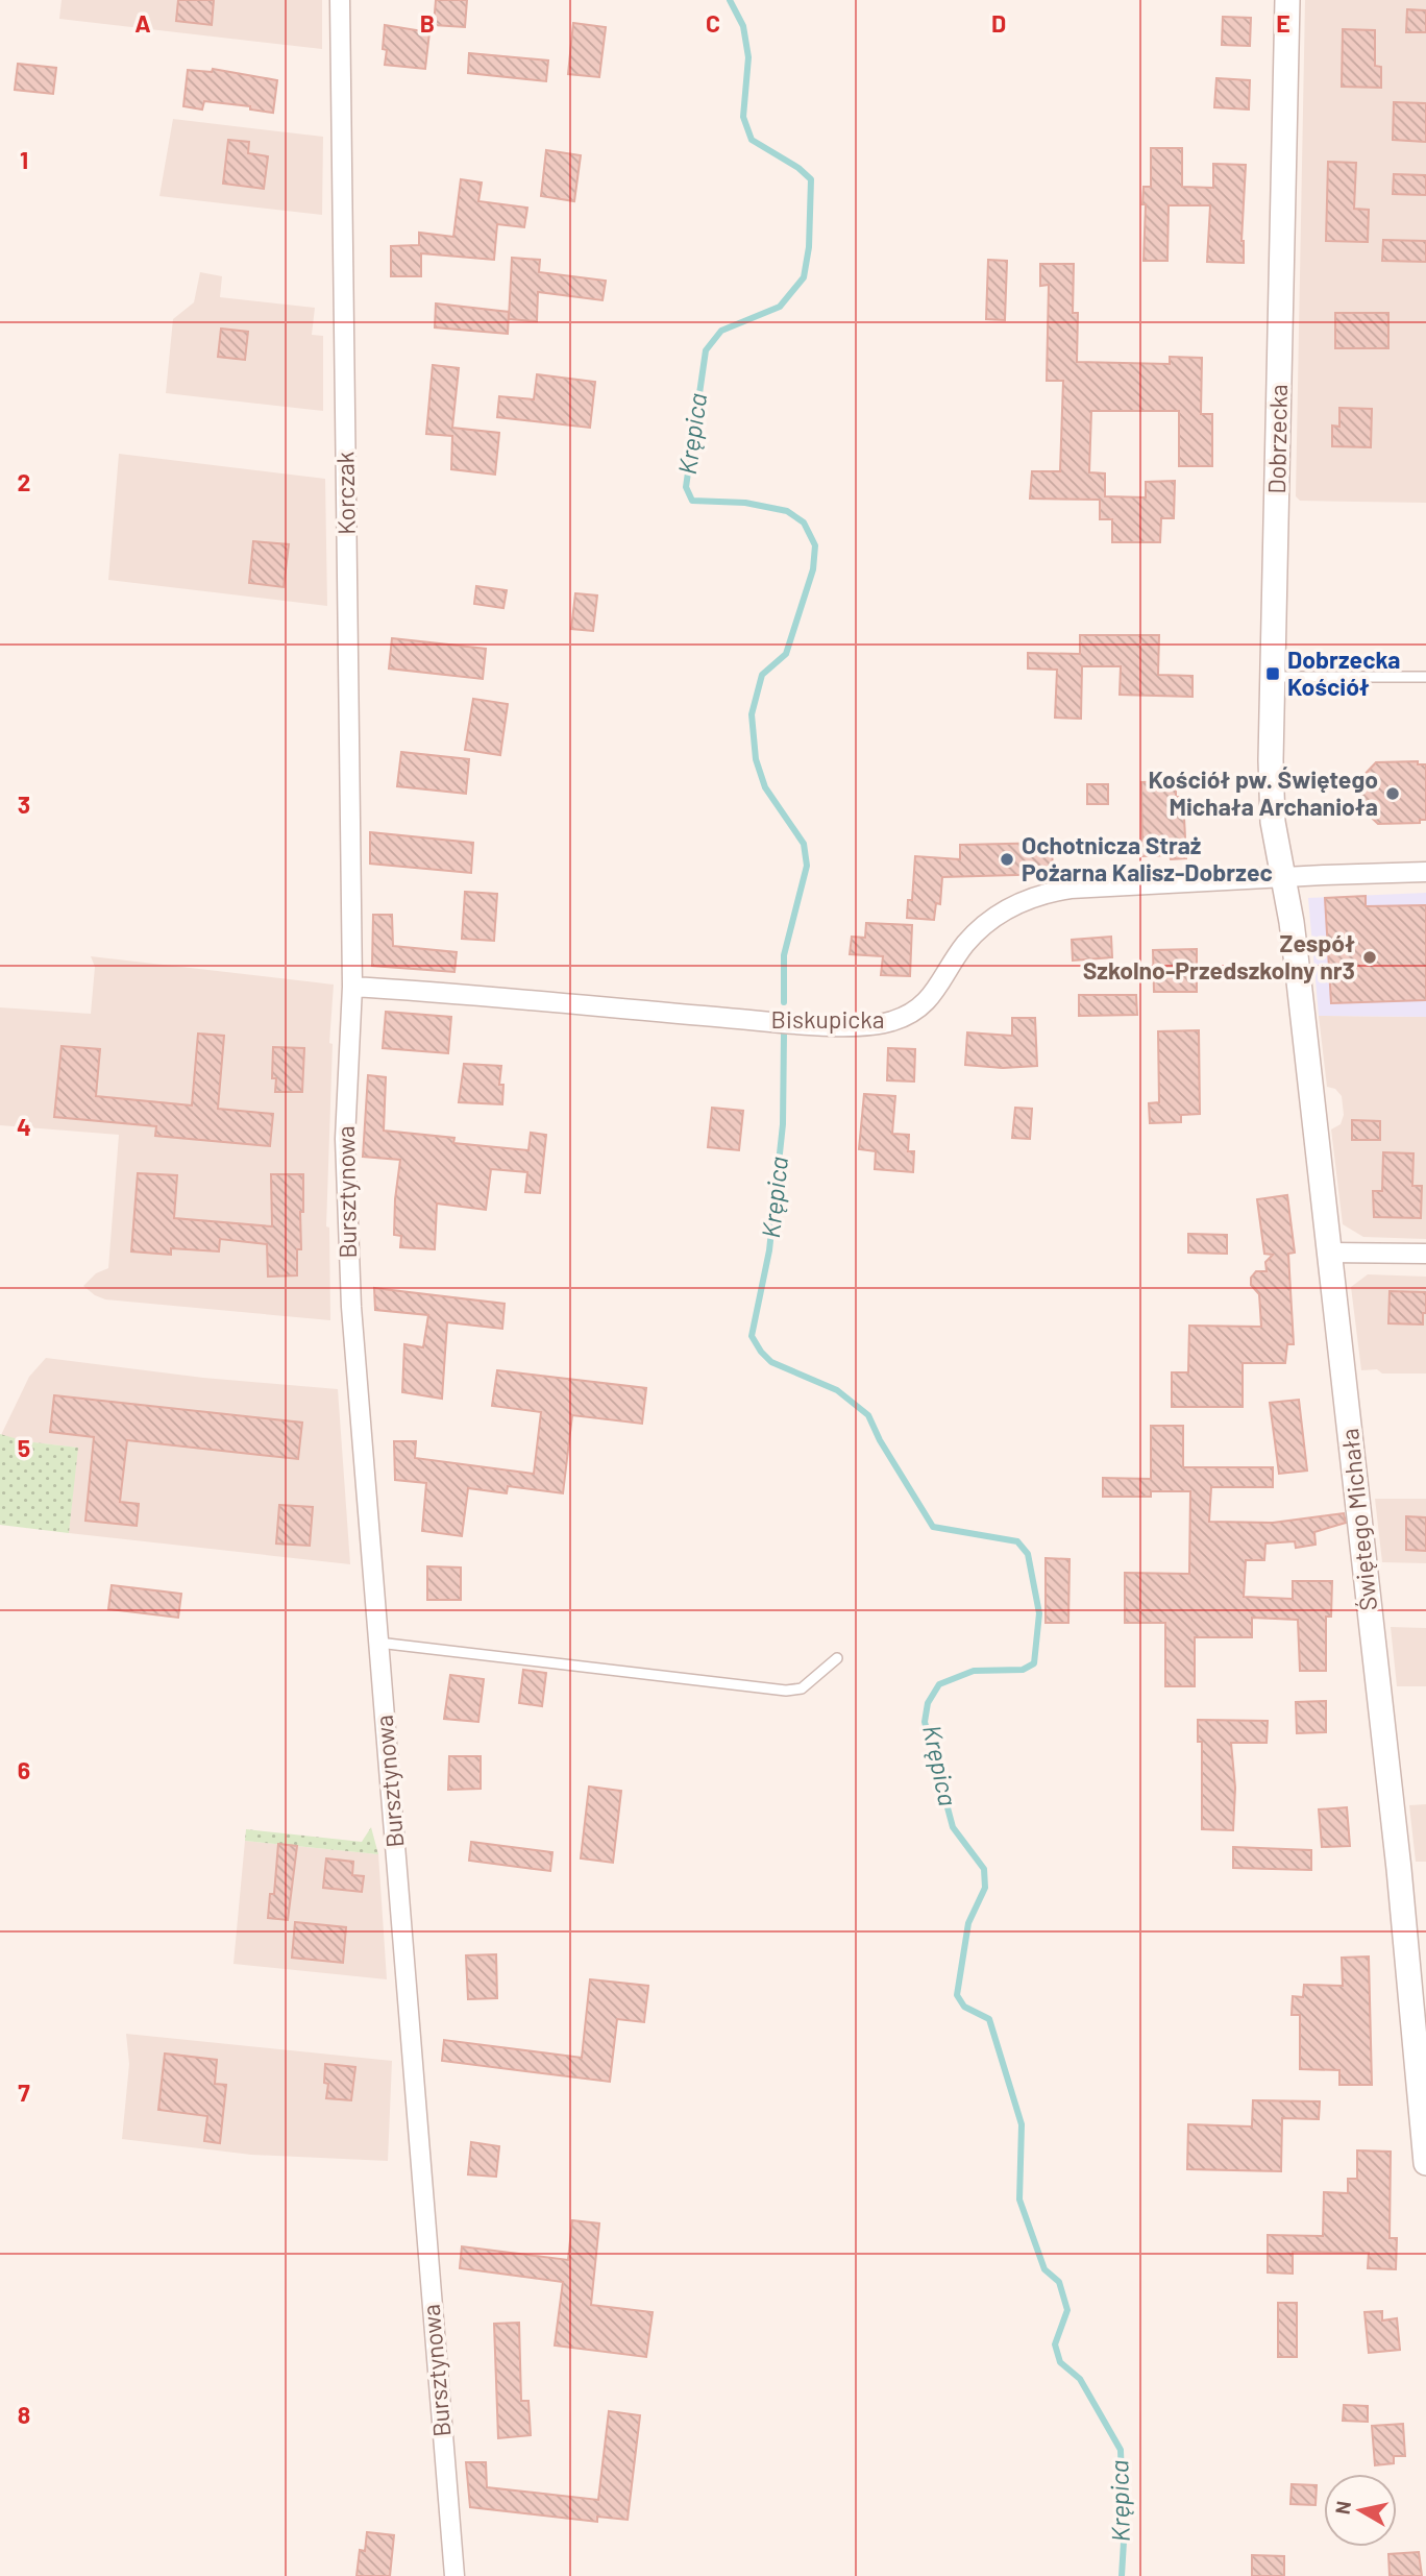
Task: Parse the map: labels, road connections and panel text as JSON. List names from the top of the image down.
{
  "streets": {
    "street": [
      "Dobrzecka",
      "Korczak",
      "Biskupicka",
      "Bursztynowa",
      "Świętego Michała"
    ]
  },
  "crossings": [
    ["Dobrzecka", "Biskupicka"],
    ["Dobrzecka", "Świętego Michała"],
    ["Korczak", "Biskupicka"],
    ["Korczak", "Bursztynowa"],
    ["Biskupicka", "Bursztynowa"],
    ["Biskupicka", "Świętego Michała"]
  ],
  "water": ["Krępica"],
  "places": {
    "transit": ["Dobrzecka Kościół"],
    "other": ["Kościół pw. Świętego Michała Archanioła", "Ochotnicza Straż Pożarna Kalisz-Dobrzec", "Zespół Szkolno-Przedszkolny nr3"]
  },
  "north": "left",
  "grid": {
    "columns": [
      "A",
      "B",
      "C",
      "D",
      "E"
    ],
    "rows": [
      "1",
      "2",
      "3",
      "4",
      "5",
      "6",
      "7",
      "8"
    ]
  }
}
